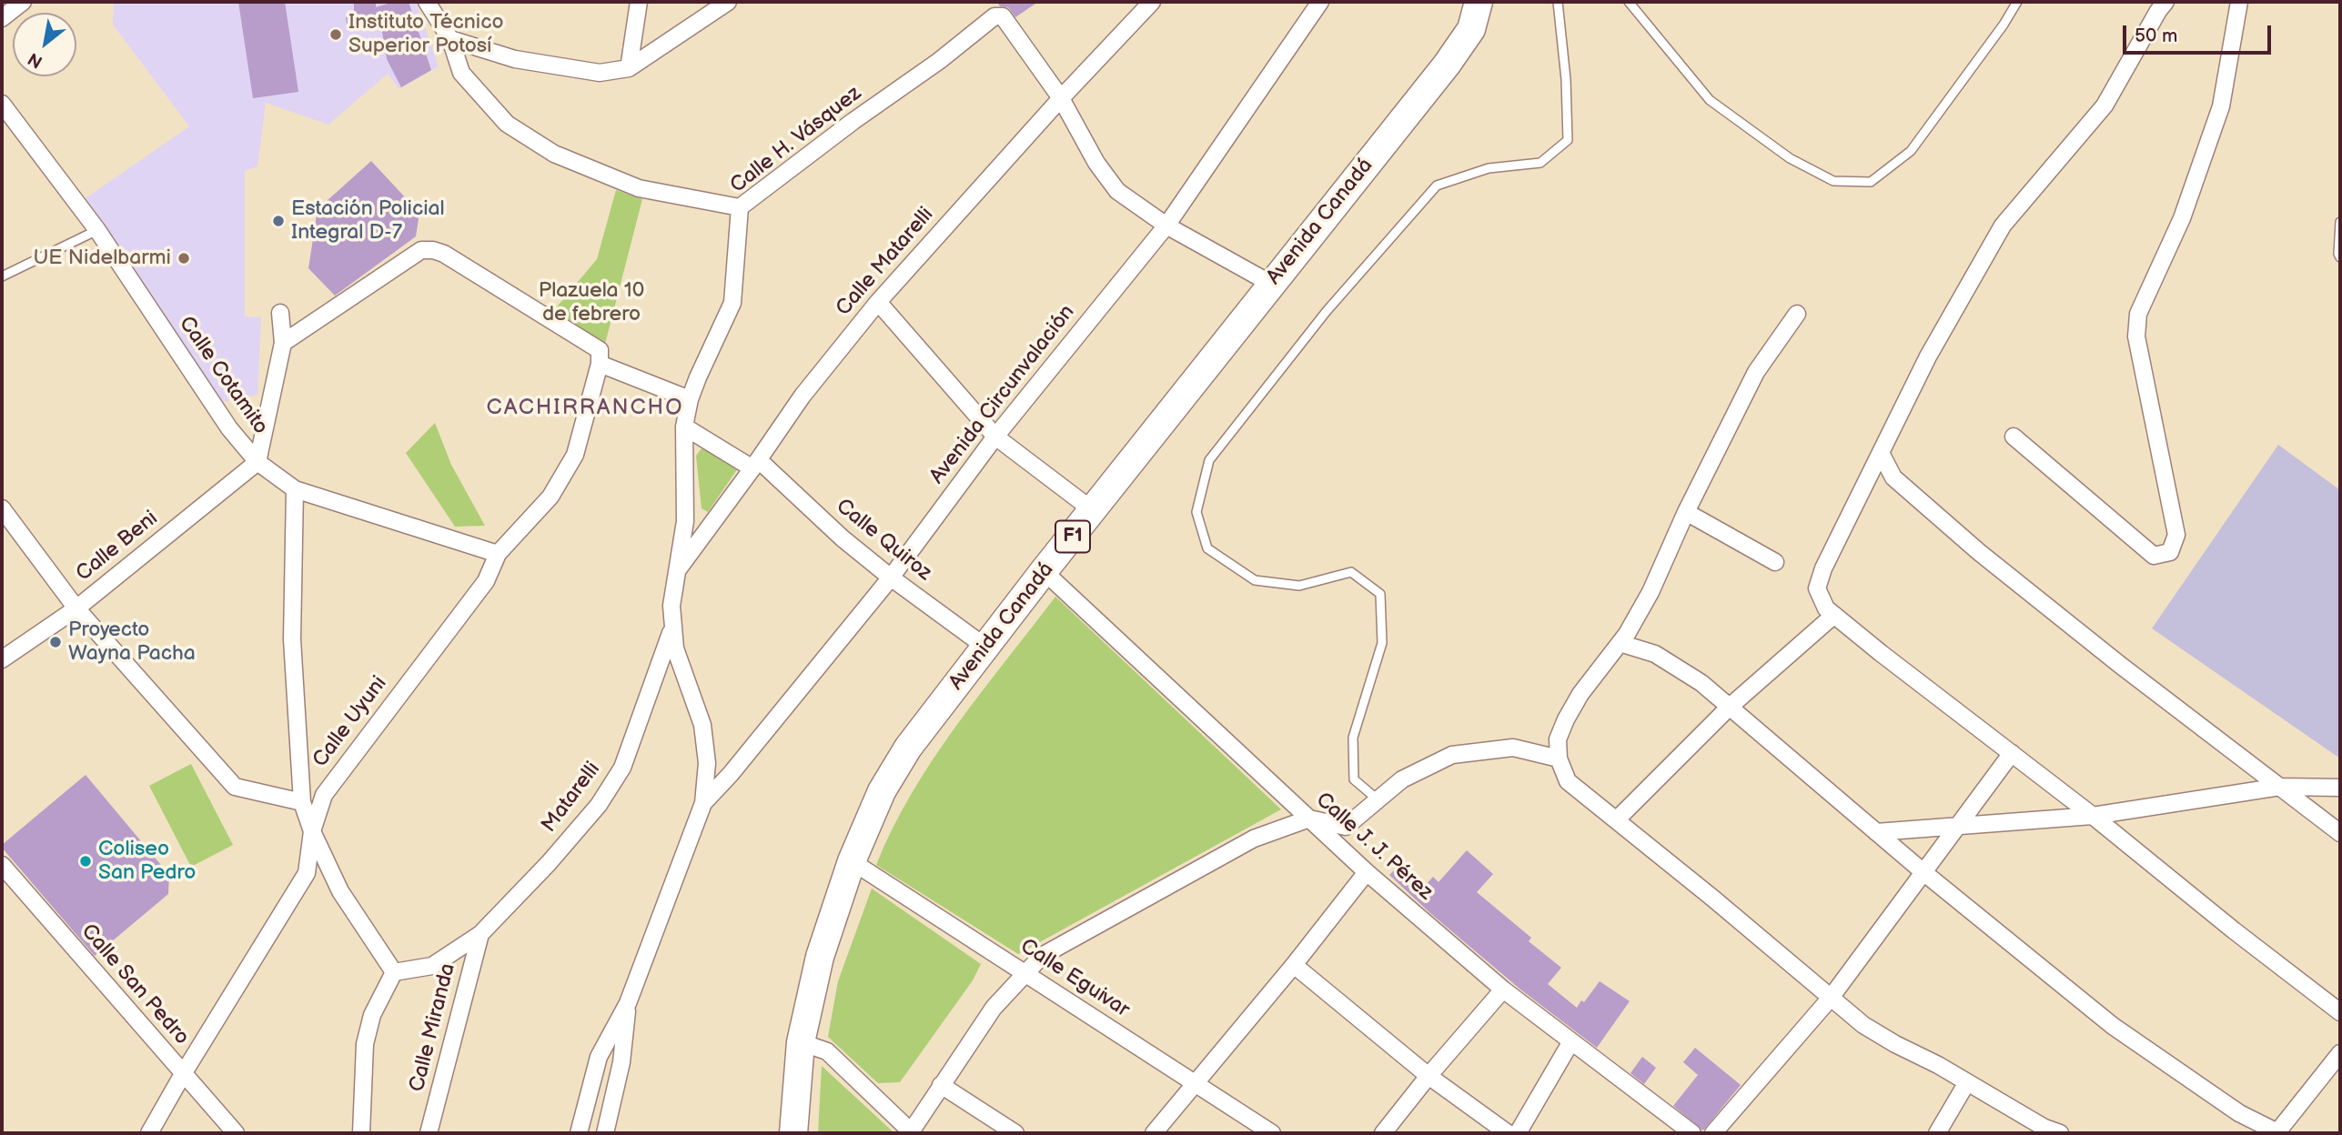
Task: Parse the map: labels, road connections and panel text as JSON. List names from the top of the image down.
{
  "streets": {
    "highway": ["Avenida Canadá", "F1"],
    "street": [
      "Calle H. Vásquez",
      "Calle Matarelli",
      "Calle Cotamito",
      "Avenida Circunvalación",
      "Calle Quiroz",
      "Calle Beni",
      "Calle Uyuni",
      "Matarelli",
      "Calle J. J. Pérez",
      "Calle Eguivar",
      "Calle San Pedro",
      "Calle Miranda"
    ]
  },
  "crossings": [
    ["Calle H. Vásquez", "Calle Matarelli"],
    ["Calle H. Vásquez", "Avenida Circunvalación"],
    ["Calle H. Vásquez", "Calle Quiroz"],
    ["Calle H. Vásquez", "Matarelli"],
    ["Avenida Canadá", "Calle Quiroz"],
    ["Avenida Canadá", "Calle J. J. Pérez"],
    ["Avenida Canadá", "Calle Eguivar"],
    ["Calle Matarelli", "Calle Quiroz"],
    ["Calle Cotamito", "Calle Beni"],
    ["Calle Cotamito", "Calle Uyuni"],
    ["Avenida Circunvalación", "Calle Quiroz"],
    ["Calle Uyuni", "Calle San Pedro"],
    ["Matarelli", "Calle Miranda"]
  ],
  "districts": ["CACHIRRANCHO"],
  "parks": ["Plazuela 10 de febrero"],
  "places": [
    "Instituto Técnico Superior Potosí",
    "Estación Policial Integral D-7",
    "UE Nidelbarmi",
    "Proyecto Wayna Pacha",
    "Coliseo San Pedro"
  ],
  "scale_bar": "50 m",
  "north": "bottom left"
}
